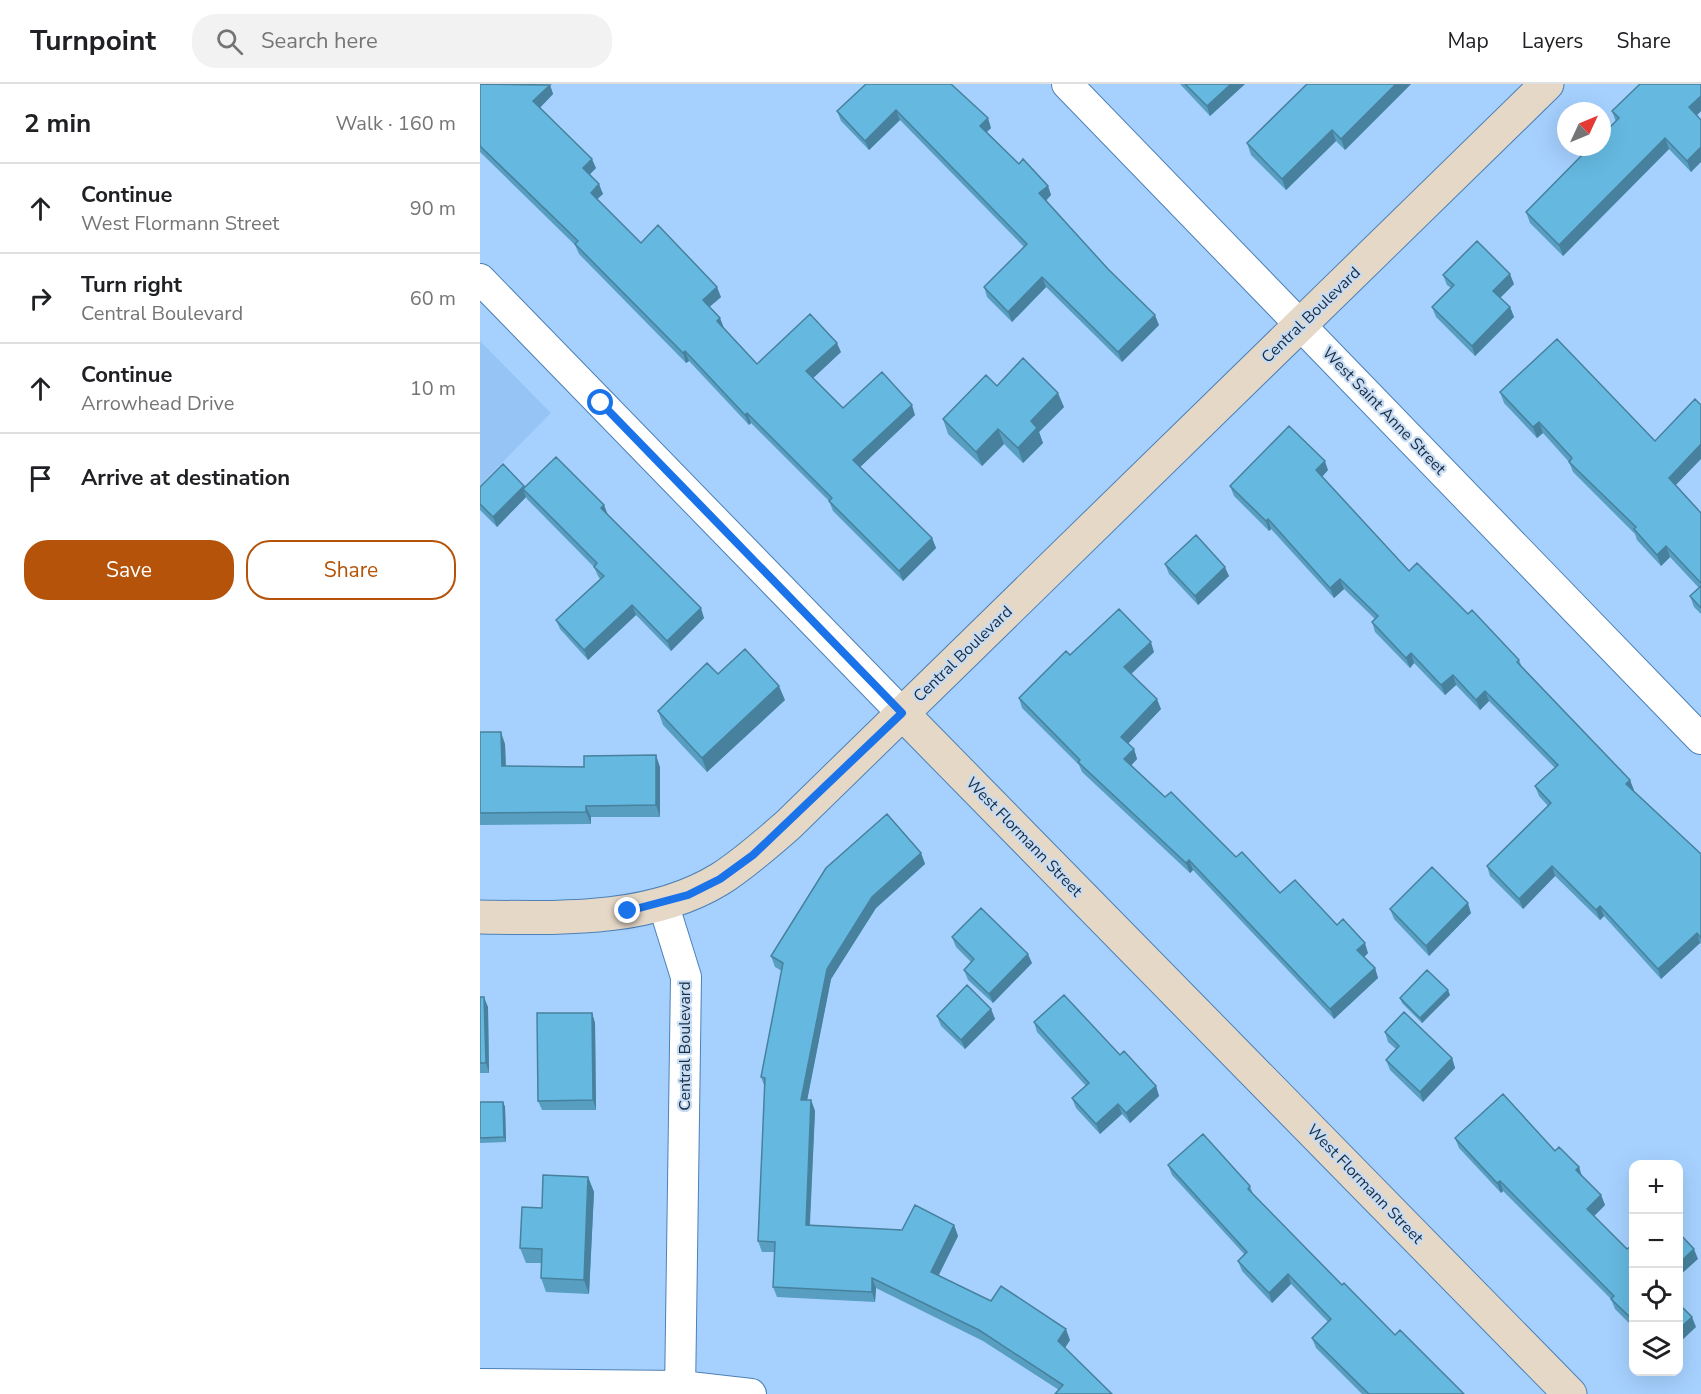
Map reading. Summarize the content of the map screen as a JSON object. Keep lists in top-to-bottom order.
{
  "streets": {
    "street": ["Central Boulevard", "West Saint Anne Street", "West Flormann Street"]
  },
  "crossings": [
    ["Central Boulevard", "West Saint Anne Street"],
    ["Central Boulevard", "West Flormann Street"]
  ],
  "north": "top right",
  "page": {
    "header": "Turnpoint",
    "search": "Search here",
    "nav": ["Map", "Layers", "Share"],
    "heading": ["2 min", "Walk · 160 m"],
    "list": [
      ["Continue", "West Flormann Street", "90 m"],
      ["Turn right", "Central Boulevard", "60 m"],
      ["Continue", "Arrowhead Drive", "10 m"],
      "Arrive at destination"
    ],
    "buttons": ["Save", "Share"],
    "map_buttons": ["+", "−"]
  }
}
